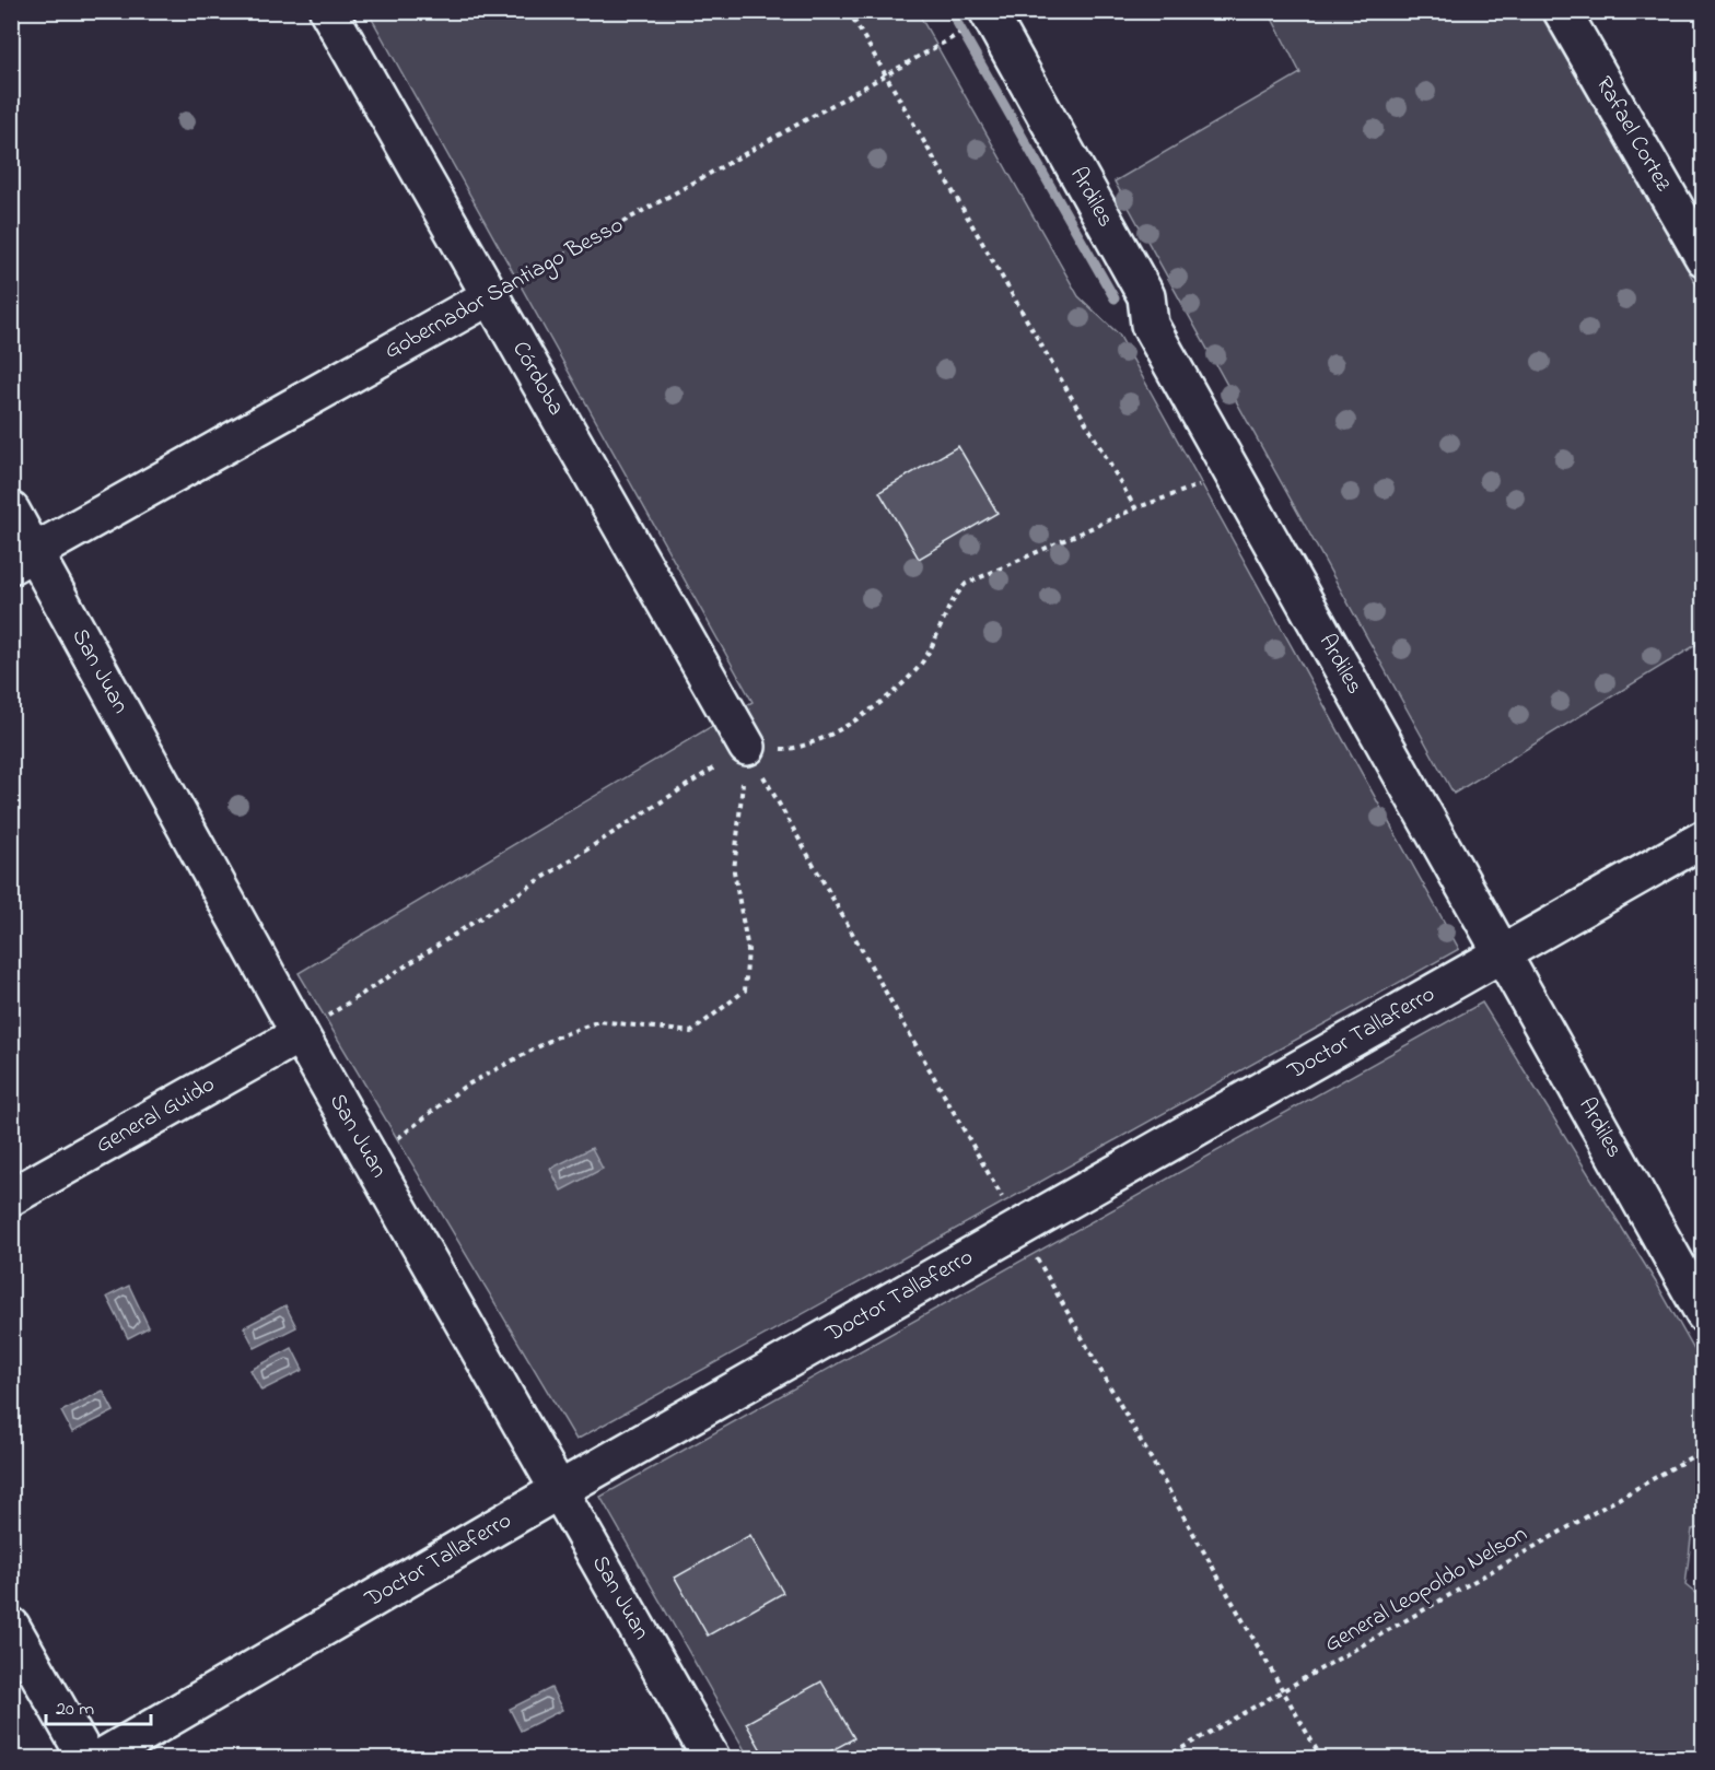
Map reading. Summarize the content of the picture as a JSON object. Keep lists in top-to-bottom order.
{
  "streets": {
    "street": [
      "Rafael Cortez",
      "Ardiles",
      "Gobernador Santiago Besso",
      "Córdoba",
      "San Juan",
      "Doctor Tallaferro",
      "General Guido"
    ],
    "path": ["General Leopoldo Nelson"]
  },
  "crossings": [
    ["Ardiles", "Gobernador Santiago Besso"],
    ["Ardiles", "Doctor Tallaferro"],
    ["Gobernador Santiago Besso", "Córdoba"],
    ["Gobernador Santiago Besso", "San Juan"],
    ["San Juan", "Doctor Tallaferro"],
    ["San Juan", "General Guido"]
  ],
  "scale_bar": "20 m"
}
